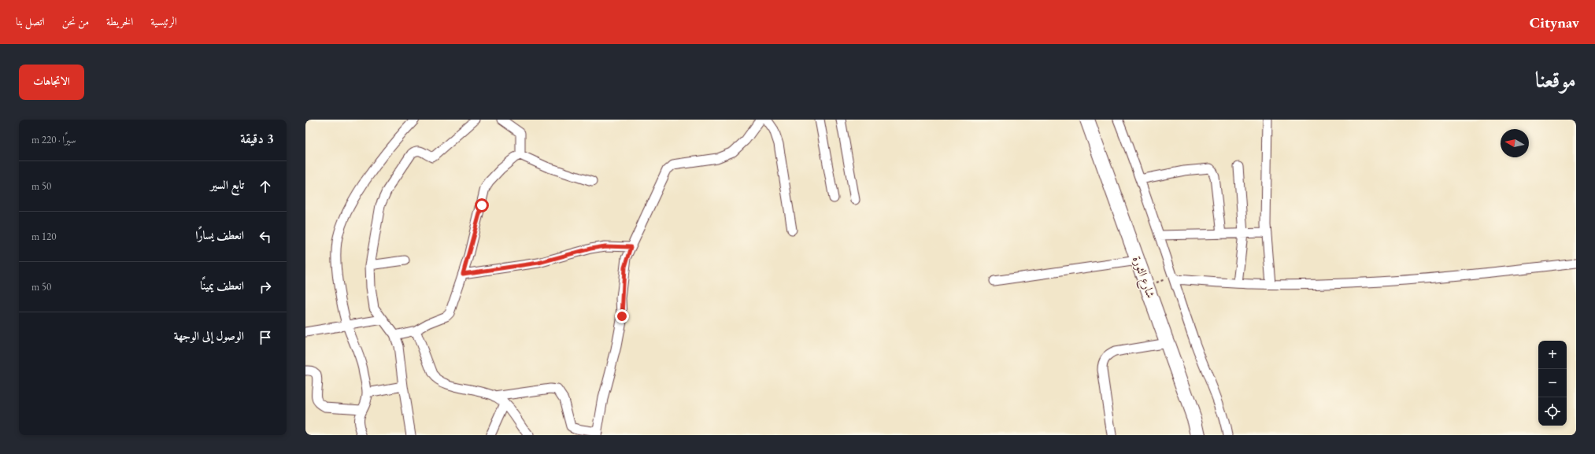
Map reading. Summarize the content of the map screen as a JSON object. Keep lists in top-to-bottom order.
{
  "streets": {
    "main road": ["شارع الثورة"]
  },
  "north": "left",
  "page": {
    "header": "Citynav",
    "nav": [
      "الرئيسية",
      "الخريطة",
      "من نحن",
      "اتصل بنا"
    ],
    "title": "موقعنا",
    "buttons": "الاتجاهات",
    "heading": ["3 دقيقة", "سيرًا · 220 m"],
    "list": [
      ["تابع السير", "50 m"],
      ["انعطف يسارًا", "120 m"],
      ["انعطف يمينًا", "50 m"],
      "الوصول إلى الوجهة"
    ],
    "map_buttons": ["+", "−"]
  }
}
